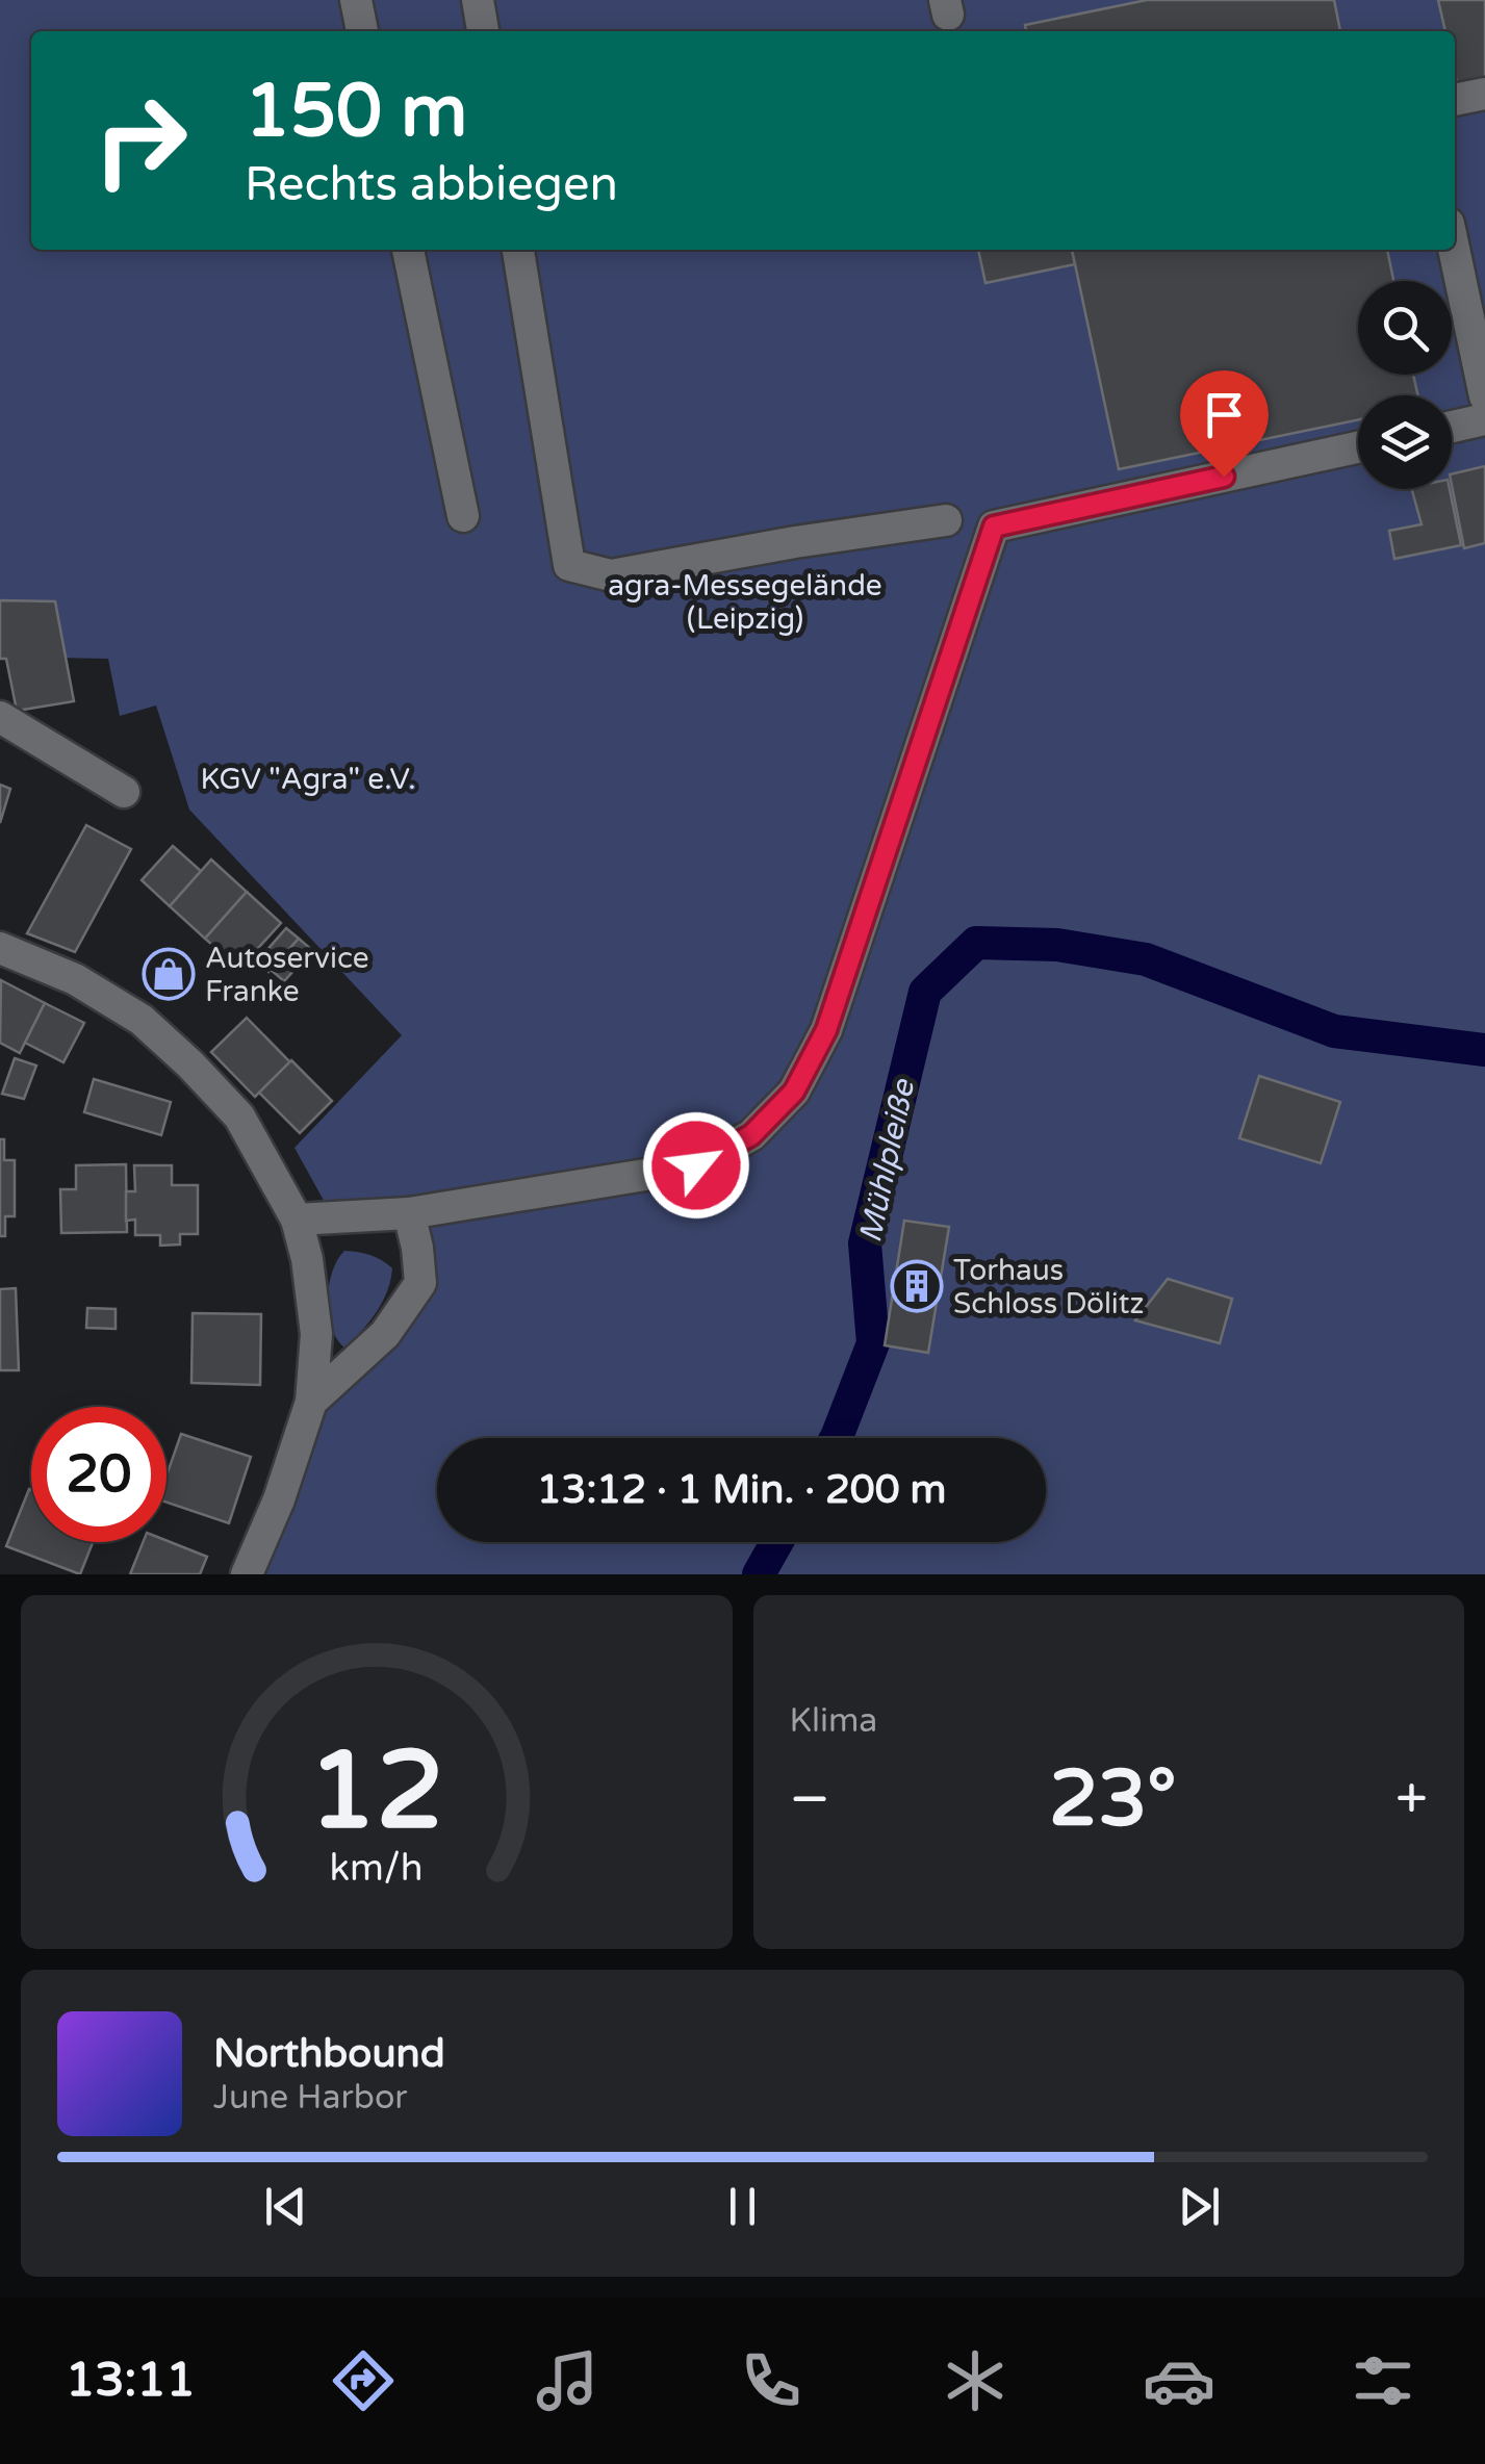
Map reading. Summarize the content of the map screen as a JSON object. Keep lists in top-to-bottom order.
{
  "water": ["Mühlpleiße"],
  "parks": ["agra-Messegelände (Leipzig)", "KGV \"Agra\" e.V."],
  "places": {
    "shop": ["Autoservice Franke"],
    "building": ["Torhaus Schloss Dölitz"]
  },
  "page": {
    "turn": ["150 m", "Rechts abbiegen"],
    "limit": "20",
    "trip": "13:12 · 1 Min. · 200 m",
    "tile": "Klima",
    "heat": ["−", "23°", "+"],
    "song": ["Northbound", "June Harbor"],
    "tabs": "13:11",
    "gauge": ["12", "km/h"]
  }
}
